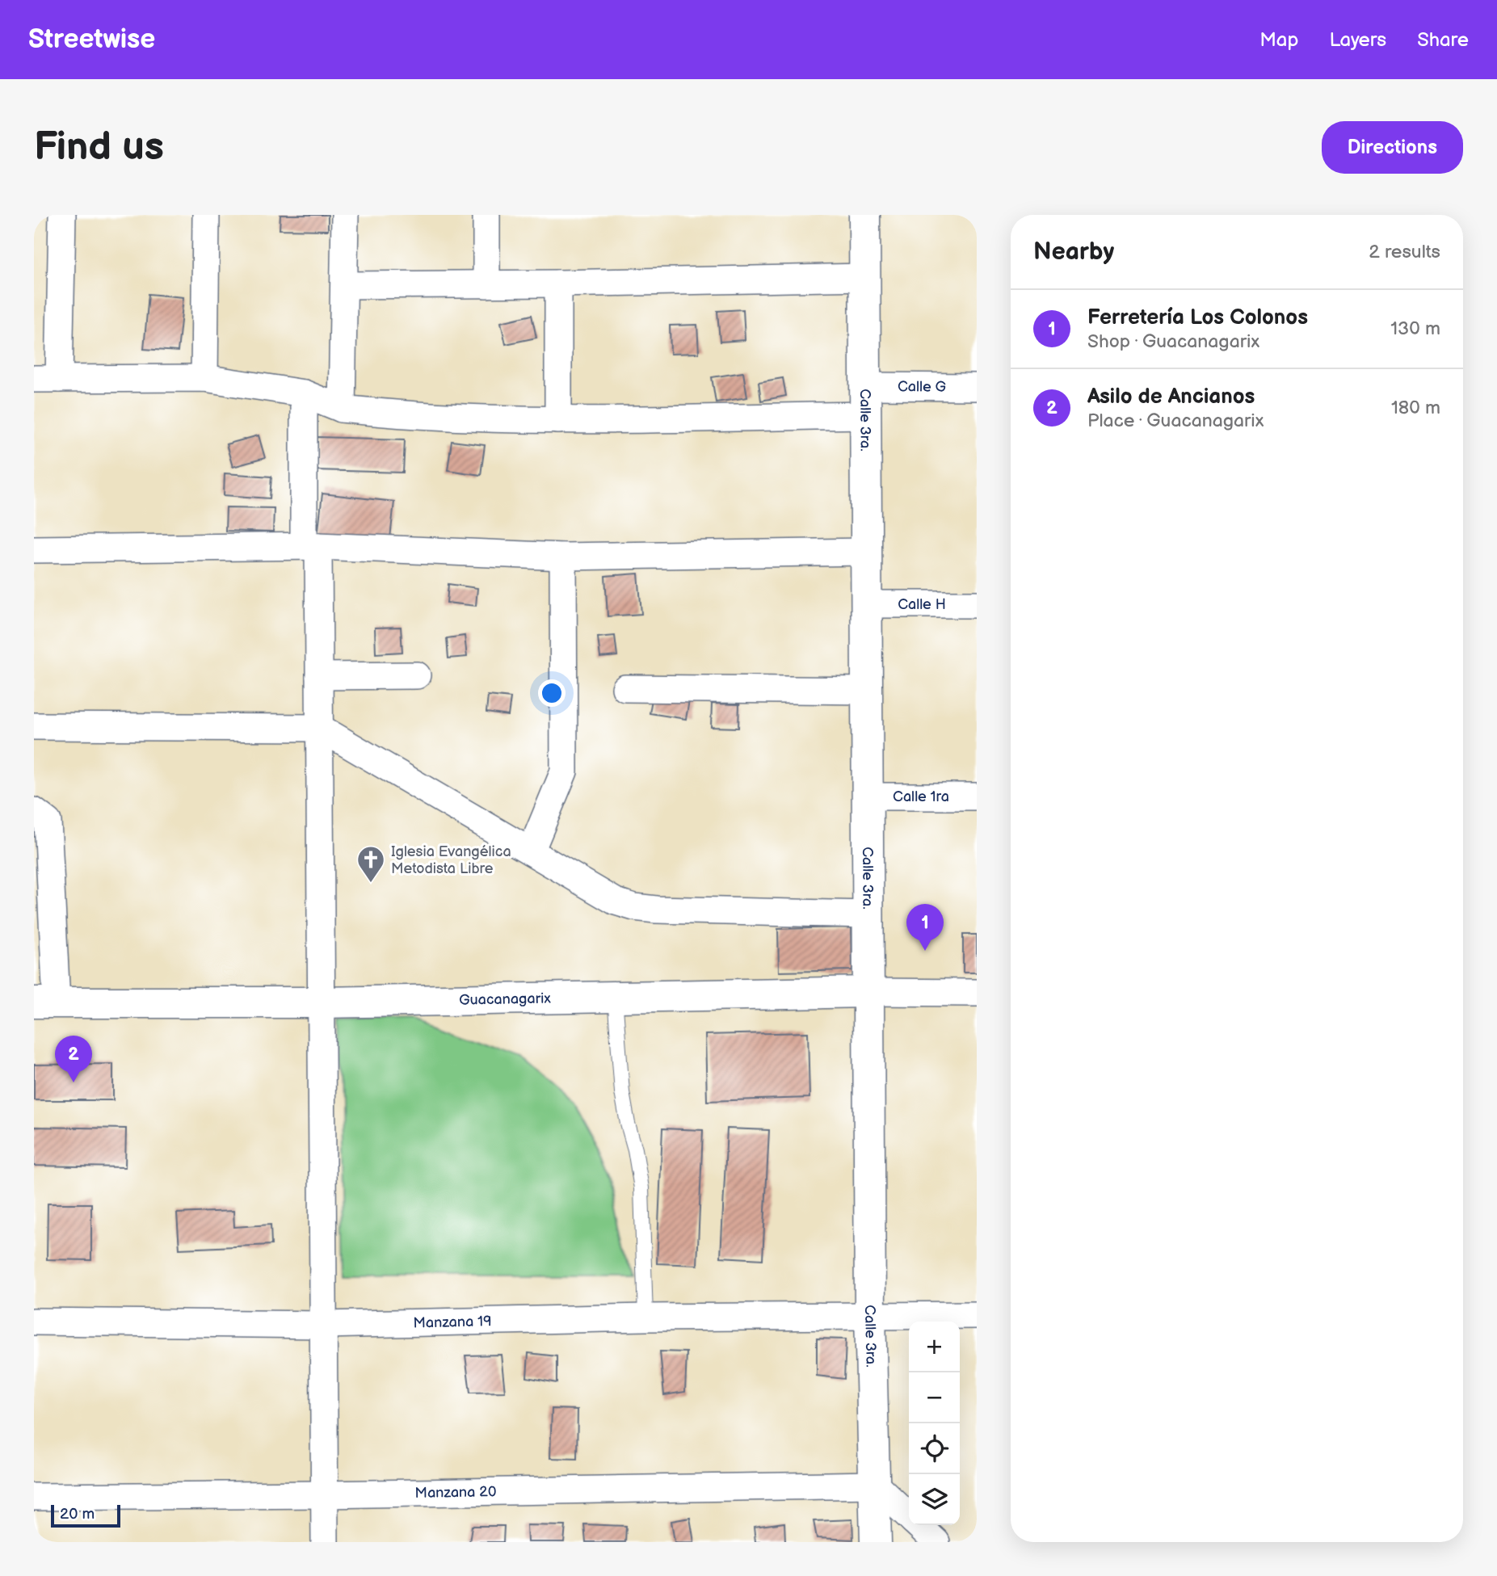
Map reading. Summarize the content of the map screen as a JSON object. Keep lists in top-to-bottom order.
{
  "streets": {
    "main road": ["Calle 3ra.", "Guacanagarix"],
    "street": [
      "Calle G",
      "Calle H",
      "Calle 1ra",
      "Manzana 19",
      "Manzana 20"
    ]
  },
  "crossings": [
    ["Calle G", "Calle 3ra."],
    ["Calle 3ra.", "Calle H"],
    ["Calle 3ra.", "Calle 1ra"],
    ["Calle 3ra.", "Guacanagarix"],
    ["Calle 3ra.", "Manzana 19"],
    ["Calle 3ra.", "Manzana 20"]
  ],
  "places": {
    "church": ["Iglesia Evangélica Metodista Libre"]
  },
  "scale_bar": "20 m",
  "page": {
    "header": "Streetwise",
    "nav": ["Map", "Layers", "Share"],
    "buttons": "Directions",
    "title": "Find us",
    "heading": ["Nearby", "2 results"],
    "list": [
      {
        "mark": "1",
        "name": "Ferretería Los Colonos",
        "note": "Shop · Guacanagarix",
        "value": "130 m"
      },
      {
        "mark": "2",
        "name": "Asilo de Ancianos",
        "note": "Place · Guacanagarix",
        "value": "180 m"
      }
    ],
    "pins": ["1", "2"],
    "map_buttons": ["+", "−"],
    "scale": "20 m"
  }
}
